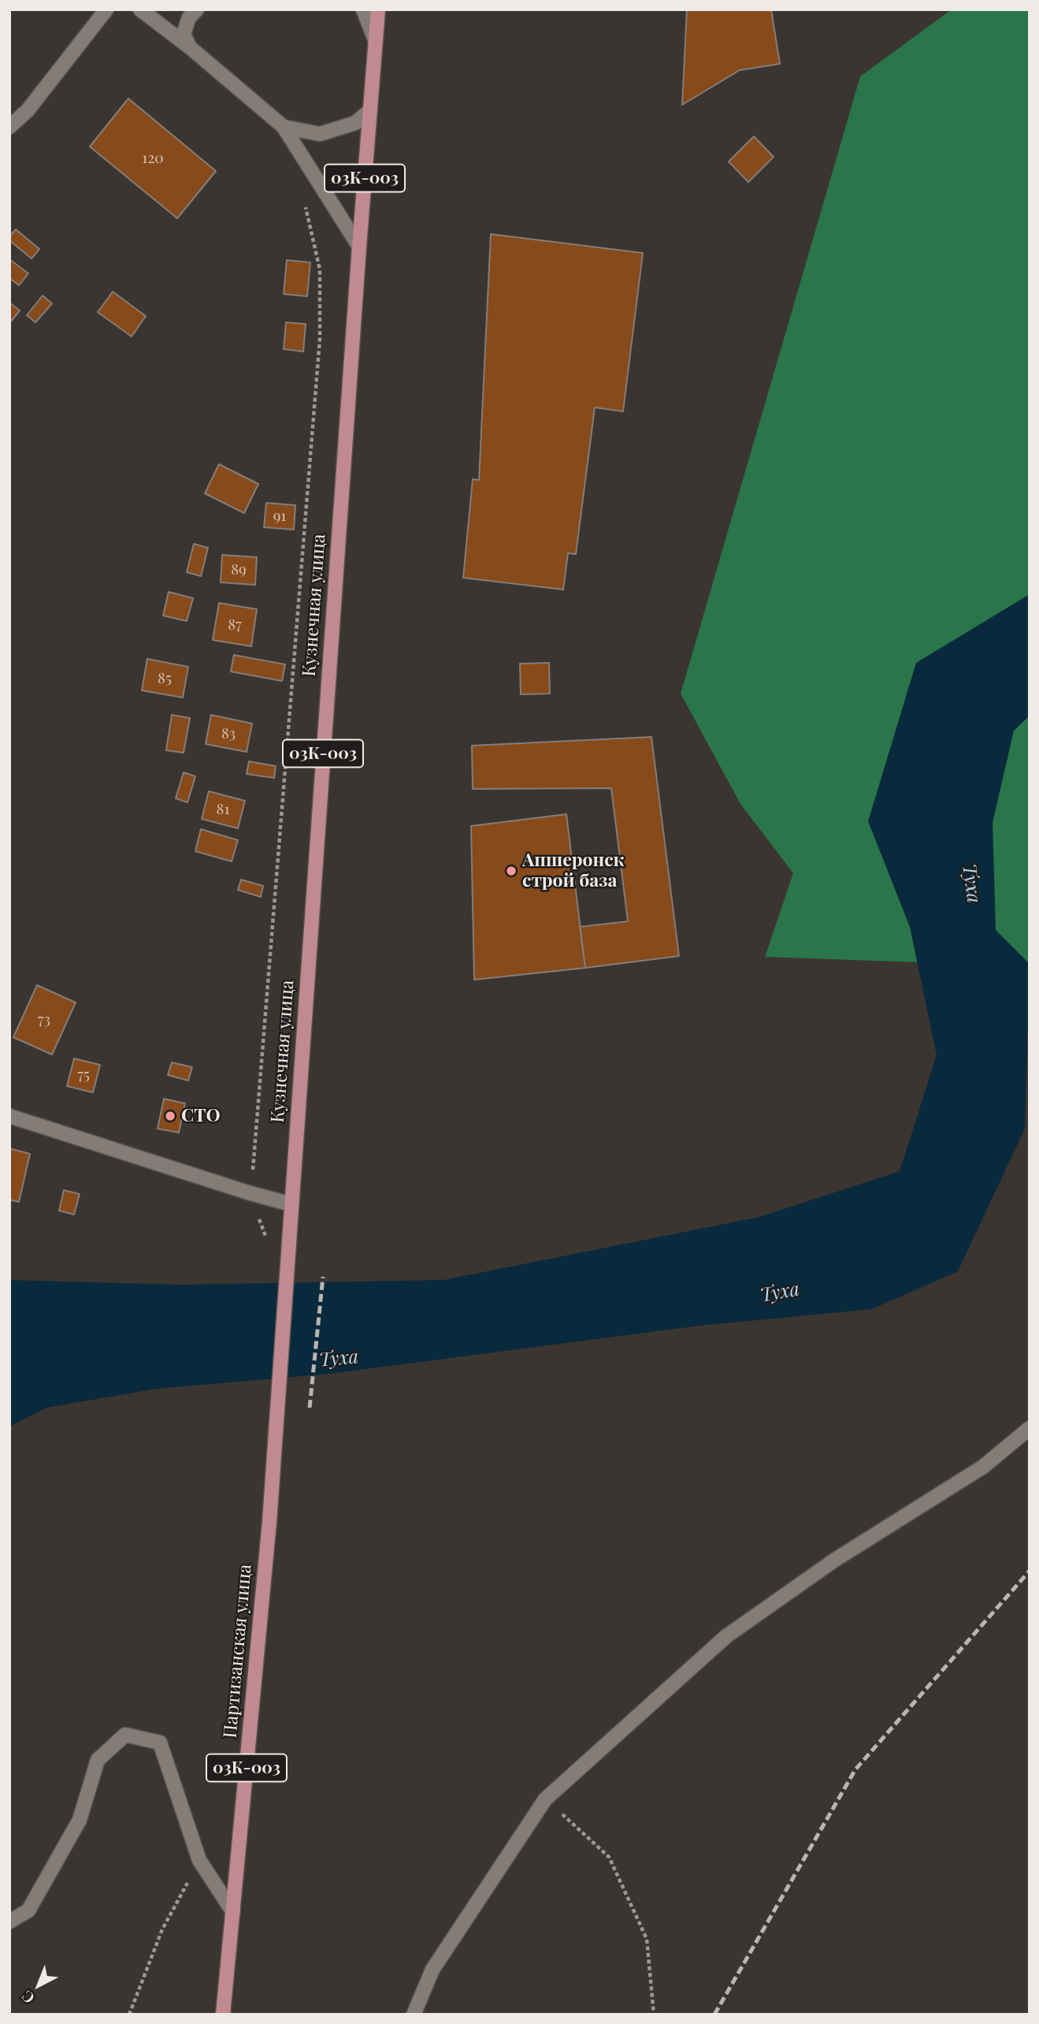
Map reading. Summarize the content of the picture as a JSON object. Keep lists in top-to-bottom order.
{
  "streets": {
    "main road": ["03К-003", "Кузнечная улица", "Партизанская улица"]
  },
  "crossings": [
    ["Кузнечная улица", "Партизанская улица"]
  ],
  "water": ["Туха"],
  "places": ["Апшеронск строй база", "СТО"],
  "house_numbers": [
    "120",
    "91",
    "89",
    "87",
    "85",
    "83",
    "81",
    "73",
    "75"
  ],
  "north": "bottom left"
}
